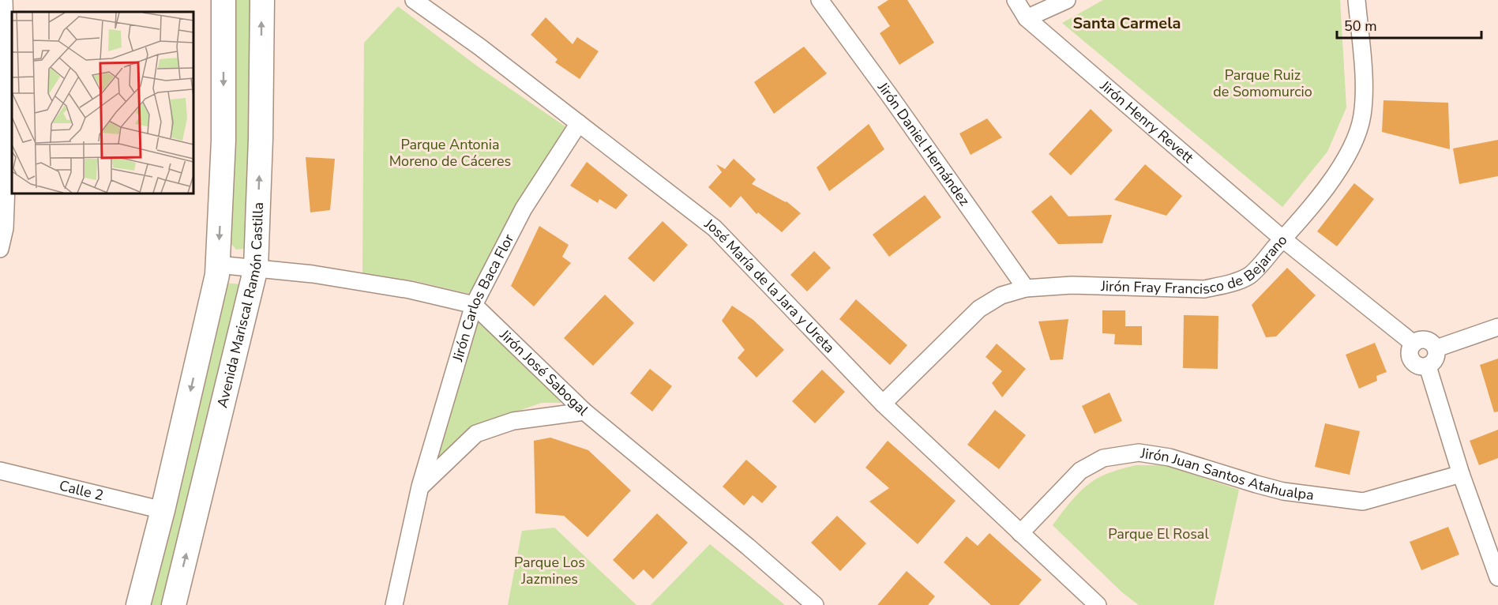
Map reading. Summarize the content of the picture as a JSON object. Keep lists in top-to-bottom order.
{
  "streets": {
    "main road": ["Avenida Mariscal Ramón Castilla"],
    "street": [
      "Jirón Henry Revett",
      "Jirón Daniel Hernández",
      "Jirón Fray Francisco de Bejarano",
      "José María de la Jara y Ureta",
      "Jirón Carlos Baca Flor",
      "Jirón José Sabogal",
      "Jirón Juan Santos Atahualpa",
      "Calle 2"
    ]
  },
  "crossings": [
    ["Jirón Henry Revett", "Jirón Fray Francisco de Bejarano"],
    ["Jirón Daniel Hernández", "Jirón Fray Francisco de Bejarano"],
    ["Jirón Fray Francisco de Bejarano", "José María de la Jara y Ureta"],
    ["José María de la Jara y Ureta", "Jirón Carlos Baca Flor"],
    ["José María de la Jara y Ureta", "Jirón Juan Santos Atahualpa"],
    ["Jirón Carlos Baca Flor", "Jirón José Sabogal"],
    ["Avenida Mariscal Ramón Castilla", "Calle 2"]
  ],
  "districts": ["Santa Carmela"],
  "parks": [
    "Parque Ruiz de Somomurcio",
    "Parque Antonia Moreno de Cáceres",
    "Parque El Rosal",
    "Parque Los Jazmines"
  ],
  "scale_bar": "50 m"
}
